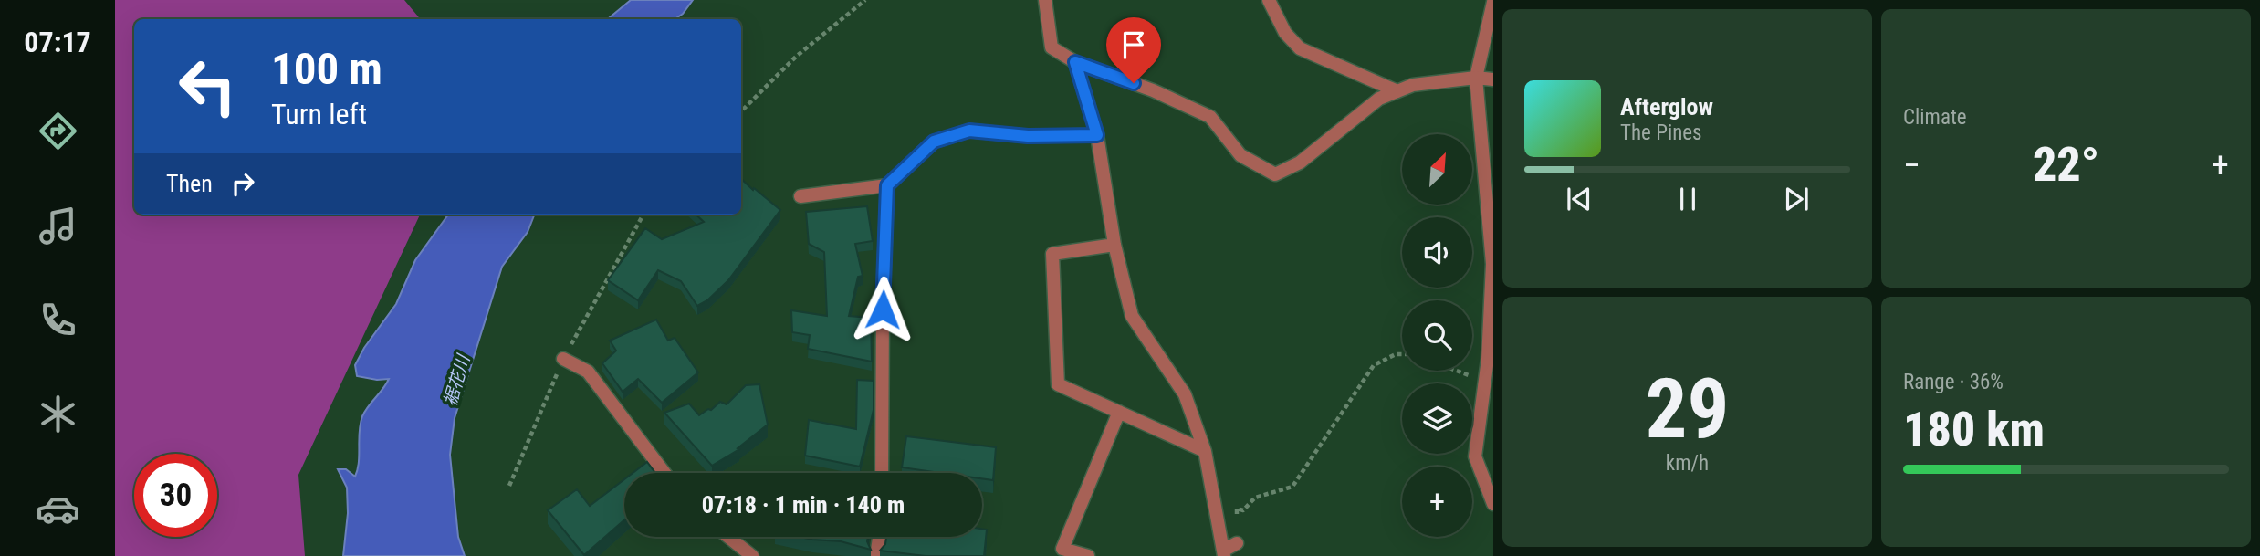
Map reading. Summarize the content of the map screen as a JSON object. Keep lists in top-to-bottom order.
{
  "water": ["裾花川"],
  "north": "top right",
  "page": {
    "tabs": "07:17",
    "tile": [
      "Climate",
      ["29", "km/h"],
      ["Range · 36%", "180 km"]
    ],
    "turn": ["100 m", "Turn left"],
    "song": ["Afterglow", "The Pines"],
    "map_buttons": "+",
    "heat": ["−", "22°", "+"],
    "then": "Then",
    "limit": "30",
    "trip": "07:18 · 1 min · 140 m"
  }
}
